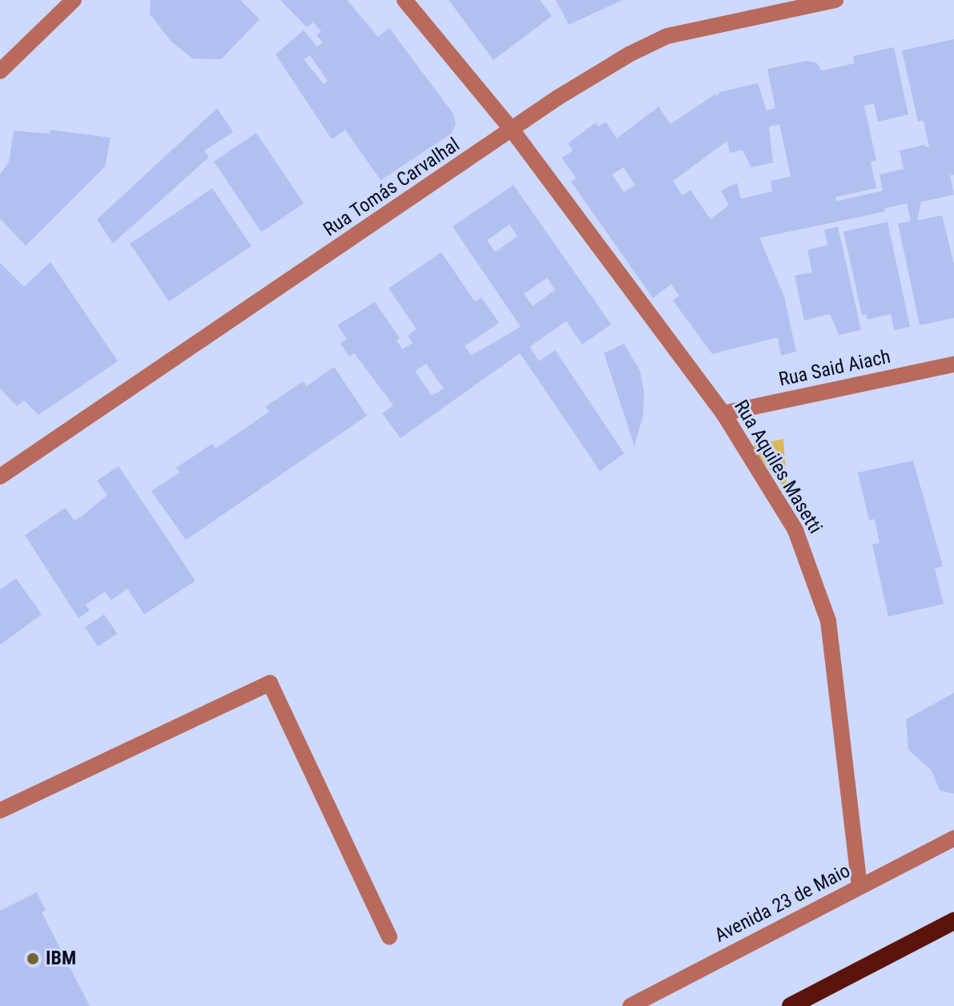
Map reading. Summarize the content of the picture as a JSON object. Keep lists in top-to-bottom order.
{
  "streets": {
    "street": [
      "Rua Tomás Carvalhal",
      "Rua Said Aiach",
      "Rua Aquiles Masetti",
      "Avenida 23 de Maio"
    ]
  },
  "crossings": [
    ["Rua Tomás Carvalhal", "Rua Aquiles Masetti"],
    ["Rua Said Aiach", "Rua Aquiles Masetti"],
    ["Rua Aquiles Masetti", "Avenida 23 de Maio"]
  ],
  "places": ["IBM"]
}
